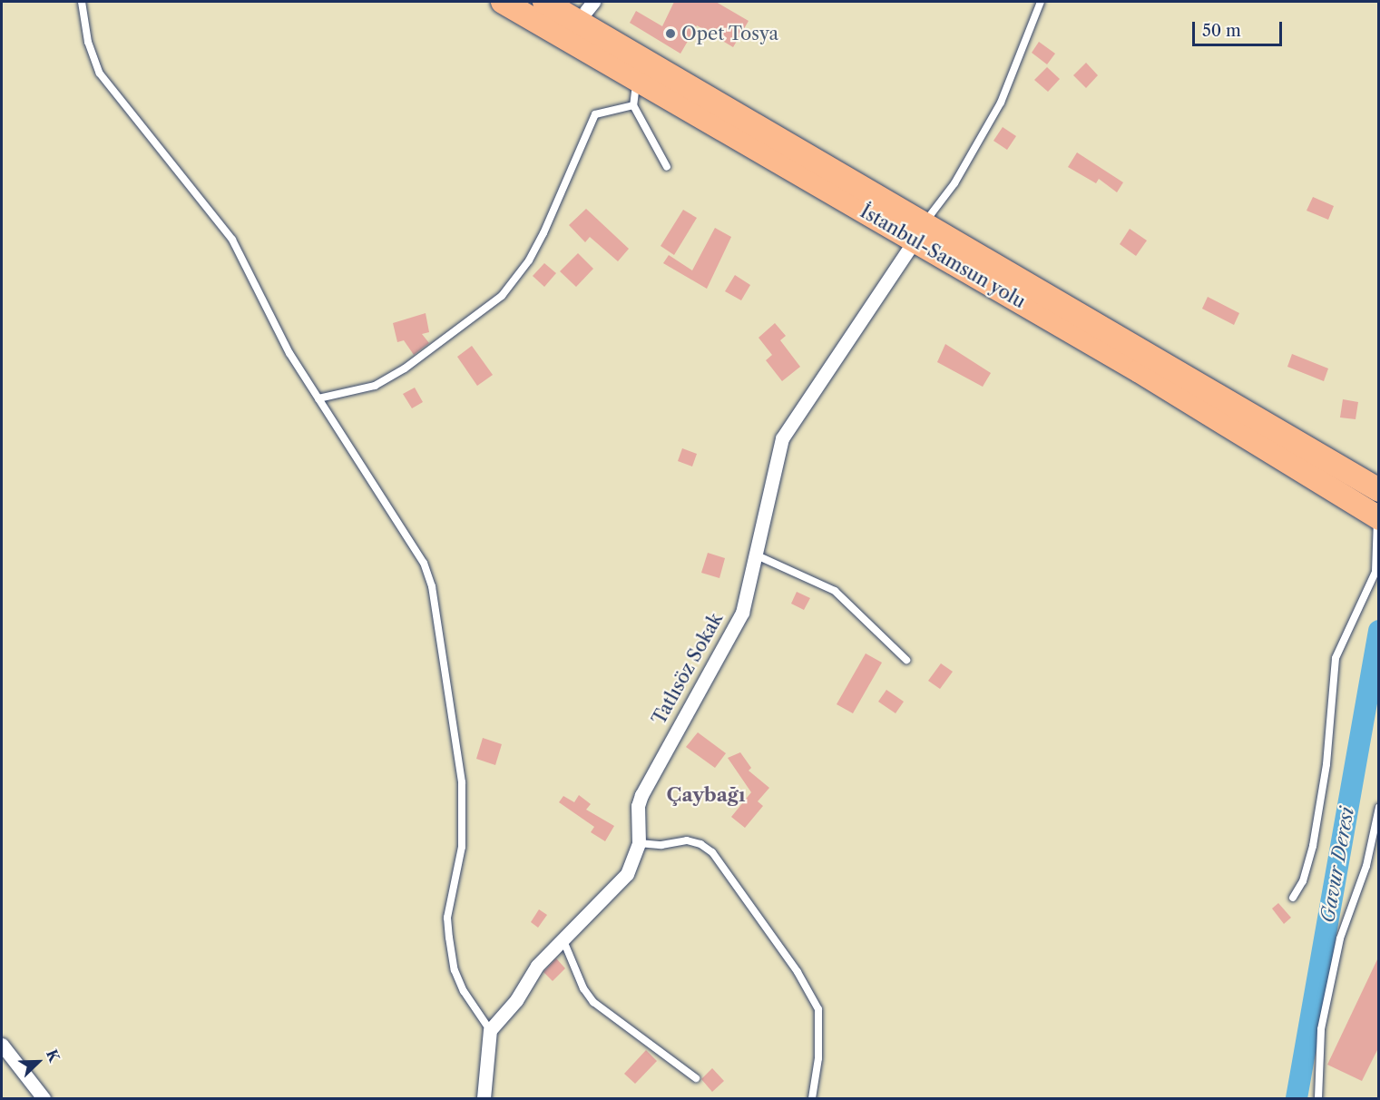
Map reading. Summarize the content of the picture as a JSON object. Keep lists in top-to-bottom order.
{
  "streets": {
    "highway": ["İstanbul-Samsun yolu"],
    "street": ["Tatlısöz Sokak"]
  },
  "crossings": [
    ["İstanbul-Samsun yolu", "Tatlısöz Sokak"]
  ],
  "districts": ["Çaybağı"],
  "water": ["Gavur Deresi"],
  "places": ["Opet Tosya"],
  "scale_bar": "50 m",
  "north": "top right"
}
